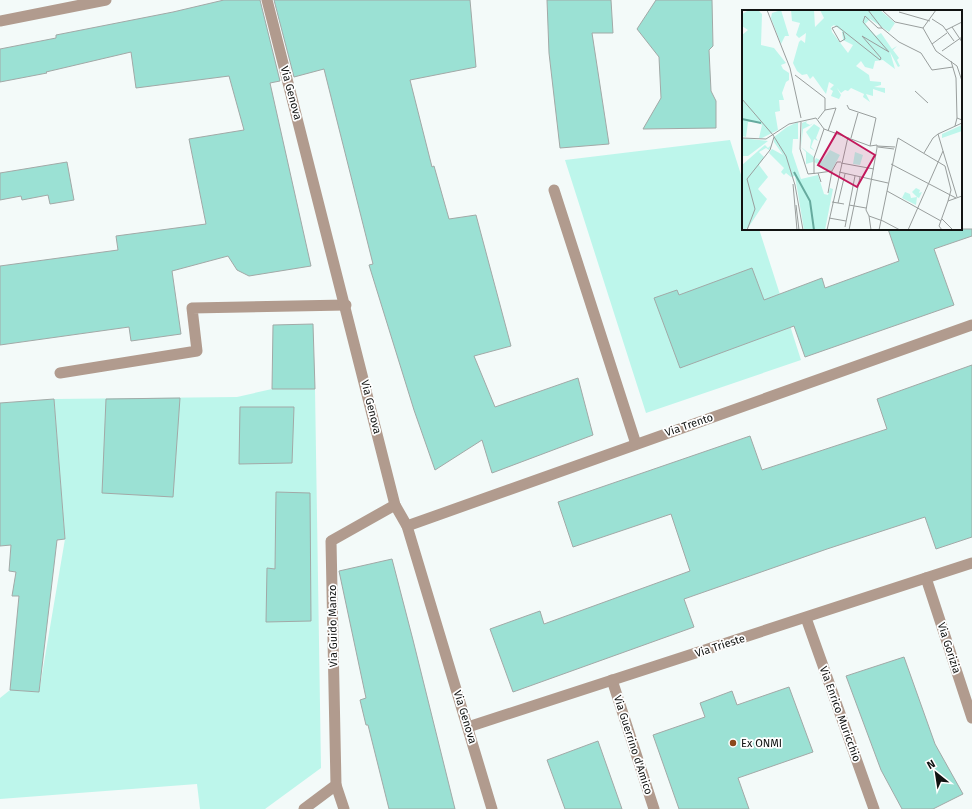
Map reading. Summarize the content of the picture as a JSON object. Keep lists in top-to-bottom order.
{
  "streets": {
    "street": [
      "Via Genova",
      "Via Trento",
      "Via Guido Manzo",
      "Via Trieste",
      "Via Gorizia",
      "Via Enrico Muricchio",
      "Via Guerrino d'Amico"
    ]
  },
  "crossings": [
    ["Via Genova", "Via Trento"],
    ["Via Genova", "Via Guido Manzo"],
    ["Via Genova", "Via Trieste"],
    ["Via Trieste", "Via Gorizia"],
    ["Via Trieste", "Via Enrico Muricchio"],
    ["Via Trieste", "Via Guerrino d'Amico"]
  ],
  "places": ["Ex ONMI"],
  "north": "top left"
}
